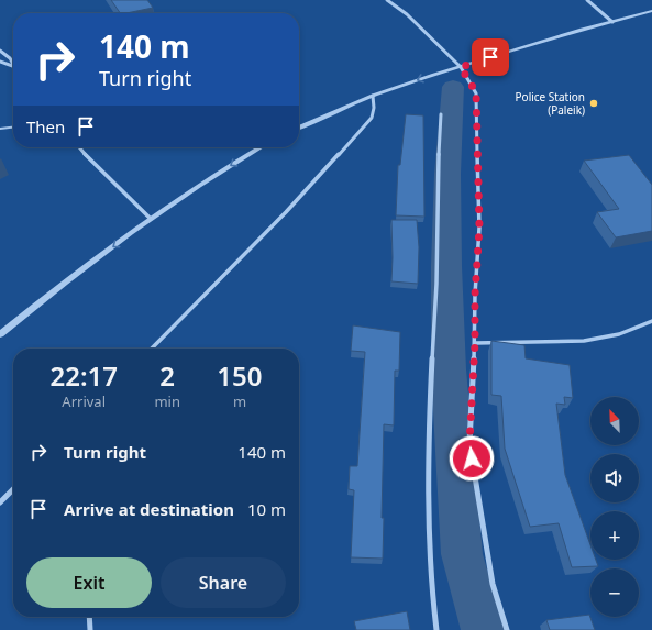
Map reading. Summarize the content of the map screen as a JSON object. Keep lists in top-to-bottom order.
{
  "places": ["Police Station (Paleik)"],
  "north": "top left",
  "page": {
    "turn": ["140 m", "Turn right"],
    "then": "Then",
    "eta": [
      "22:17",
      "Arrival",
      "2",
      "min",
      "150",
      "m"
    ],
    "map_buttons": ["+", "−"],
    "list": [
      {
        "name": "Turn right",
        "value": "140 m"
      },
      {
        "name": "Arrive at destination",
        "value": "10 m"
      }
    ],
    "buttons": ["Exit", "Share"]
  }
}
